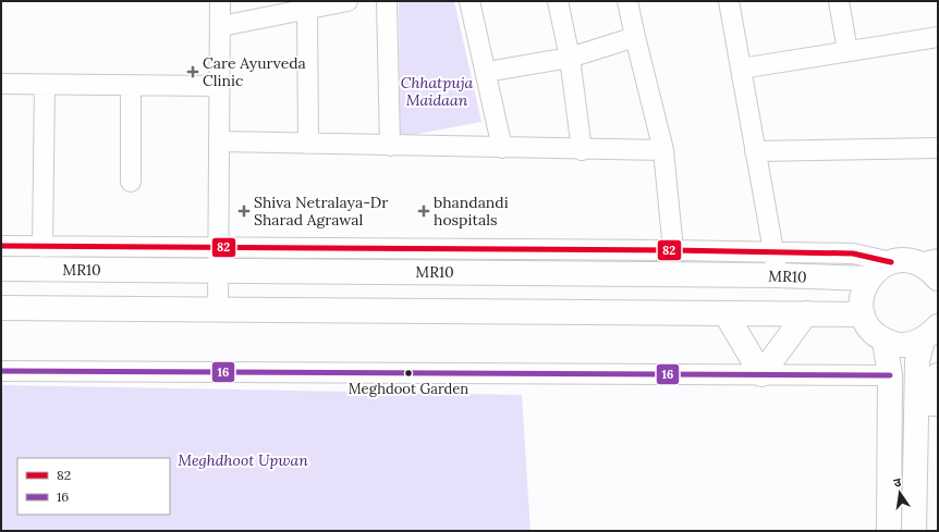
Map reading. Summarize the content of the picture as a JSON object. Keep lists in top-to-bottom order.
{
  "streets": {
    "main road": ["MR10"]
  },
  "parks": ["Chhatpuja Maidaan", "Meghdhoot Upwan"],
  "places": {
    "health": ["Care Ayurveda Clinic", "Shiva Netralaya-Dr Sharad Agrawal", "bhandandi hospitals"],
    "other": ["Meghdoot Garden"]
  },
  "lines": ["transit line 82", "transit line 16"],
  "legend": ["82", "16"],
  "north": "top"
}
